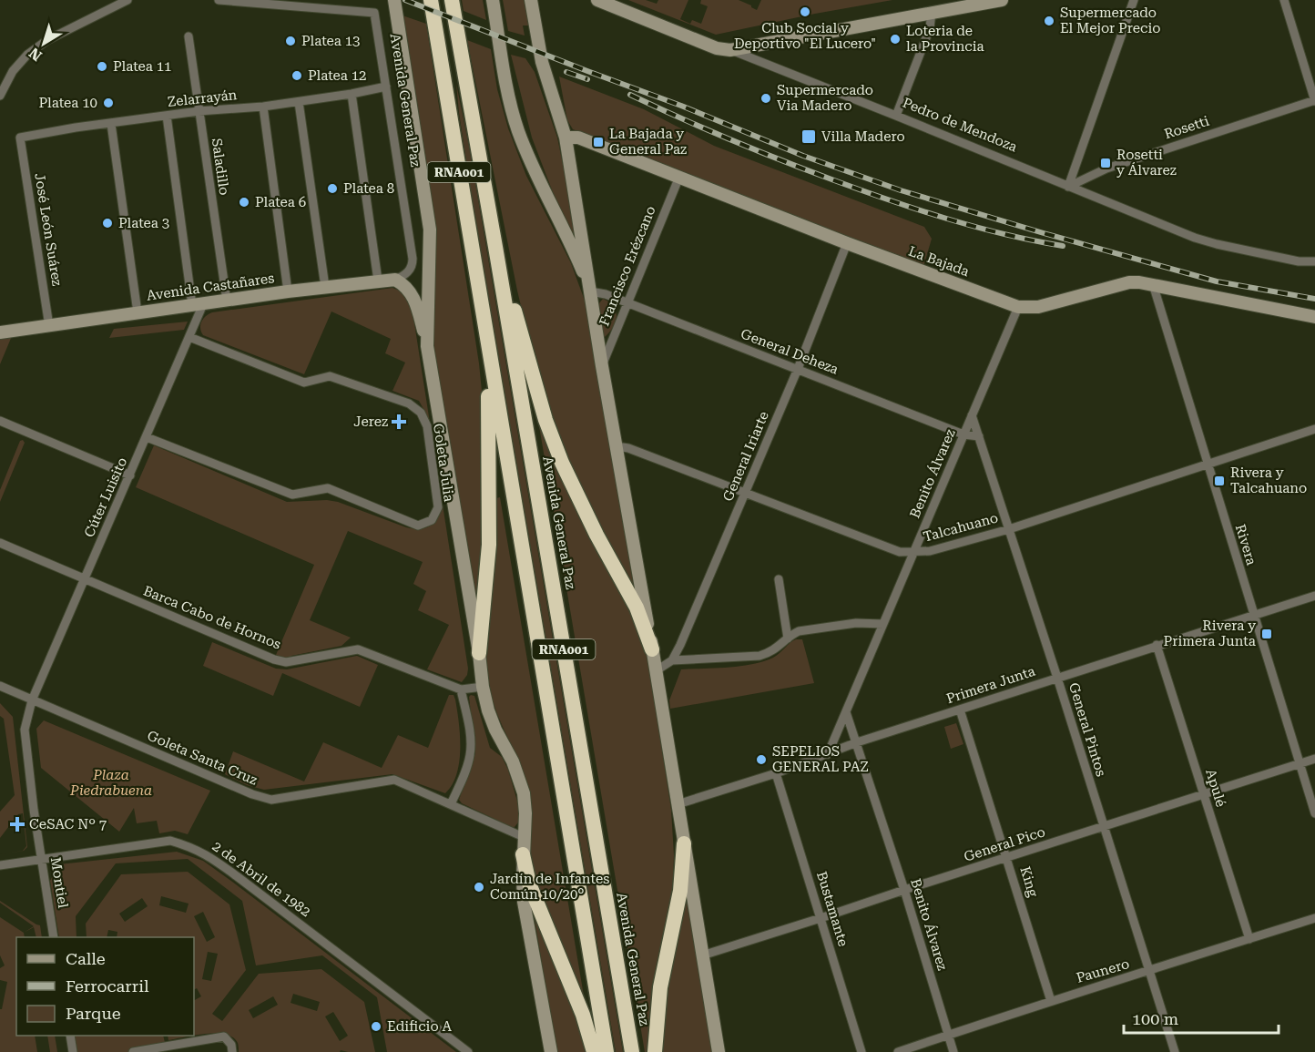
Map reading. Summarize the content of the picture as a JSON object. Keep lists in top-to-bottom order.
{
  "streets": {
    "highway": ["Avenida General Paz", "RNA001"],
    "street": [
      "Zelarrayán",
      "Pedro de Mendoza",
      "Rosetti",
      "Saladillo",
      "José León Suárez",
      "La Bajada",
      "Francisco Erézcano",
      "Avenida Castañares",
      "General Deheza",
      "General Iriarte",
      "Goleta Julia",
      "Benito Álvarez",
      "Cúter Luisito",
      "Talcahuano",
      "Rivera",
      "Barca Cabo de Hornos",
      "Primera Junta",
      "General Pintos",
      "Goleta Santa Cruz",
      "Apulé",
      "General Pico",
      "2 de Abril de 1982",
      "King",
      "Montiel",
      "Bustamante",
      "Paunero"
    ]
  },
  "crossings": [
    ["Zelarrayán", "Avenida General Paz"],
    ["Zelarrayán", "Saladillo"],
    ["Zelarrayán", "José León Suárez"],
    ["Avenida General Paz", "Avenida Castañares"],
    ["Avenida General Paz", "Barca Cabo de Hornos"],
    ["Avenida General Paz", "Goleta Santa Cruz"],
    ["Pedro de Mendoza", "Rosetti"],
    ["Saladillo", "Avenida Castañares"],
    ["José León Suárez", "Avenida Castañares"],
    ["La Bajada", "Francisco Erézcano"],
    ["La Bajada", "General Iriarte"],
    ["La Bajada", "Benito Álvarez"],
    ["La Bajada", "Rivera"],
    ["Francisco Erézcano", "General Deheza"],
    ["Avenida Castañares", "Cúter Luisito"],
    ["General Deheza", "General Iriarte"],
    ["General Deheza", "Benito Álvarez"],
    ["General Deheza", "General Pintos"],
    ["General Iriarte", "Talcahuano"],
    ["Goleta Julia", "Cúter Luisito"],
    ["Benito Álvarez", "Talcahuano"],
    ["Benito Álvarez", "Primera Junta"],
    ["Benito Álvarez", "General Pintos"],
    ["Benito Álvarez", "General Pico"],
    ["Benito Álvarez", "Paunero"],
    ["Cúter Luisito", "Barca Cabo de Hornos"],
    ["Cúter Luisito", "Goleta Santa Cruz"],
    ["Cúter Luisito", "Montiel"],
    ["Talcahuano", "Rivera"],
    ["Talcahuano", "General Pintos"],
    ["Rivera", "Primera Junta"],
    ["Rivera", "General Pico"],
    ["Primera Junta", "General Pintos"],
    ["Primera Junta", "Apulé"],
    ["Primera Junta", "King"],
    ["Primera Junta", "Bustamante"],
    ["General Pintos", "General Pico"],
    ["General Pintos", "Paunero"],
    ["Goleta Santa Cruz", "Montiel"],
    ["Apulé", "General Pico"],
    ["Apulé", "Paunero"],
    ["General Pico", "King"],
    ["General Pico", "Bustamante"],
    ["2 de Abril de 1982", "Montiel"],
    ["King", "Paunero"]
  ],
  "parks": ["Plaza Piedrabuena"],
  "places": {
    "other": [
      "Club Social y Deportivo \"El Lucero\"",
      "Supermercado El Mejor Precio",
      "Loteria de la Provincia",
      "Platea 13",
      "Platea 11",
      "Platea 12",
      "Supermercado Via Madero",
      "Platea 10",
      "Platea 8",
      "Platea 6",
      "Platea 3",
      "SEPELIOS GENERAL PAZ",
      "Jardín de Infantes Común 10/20°",
      "Edificio A"
    ],
    "transit": [
      "Villa Madero",
      "La Bajada y General Paz",
      "Rosetti y Álvarez",
      "Rivera y Talcahuano",
      "Rivera y Primera Junta"
    ],
    "health": ["Jerez", "CeSAC Nº 7"]
  },
  "legend": ["Calle", "Ferrocarril", "Parque"],
  "scale_bar": "100 m",
  "north": "bottom left"
}
